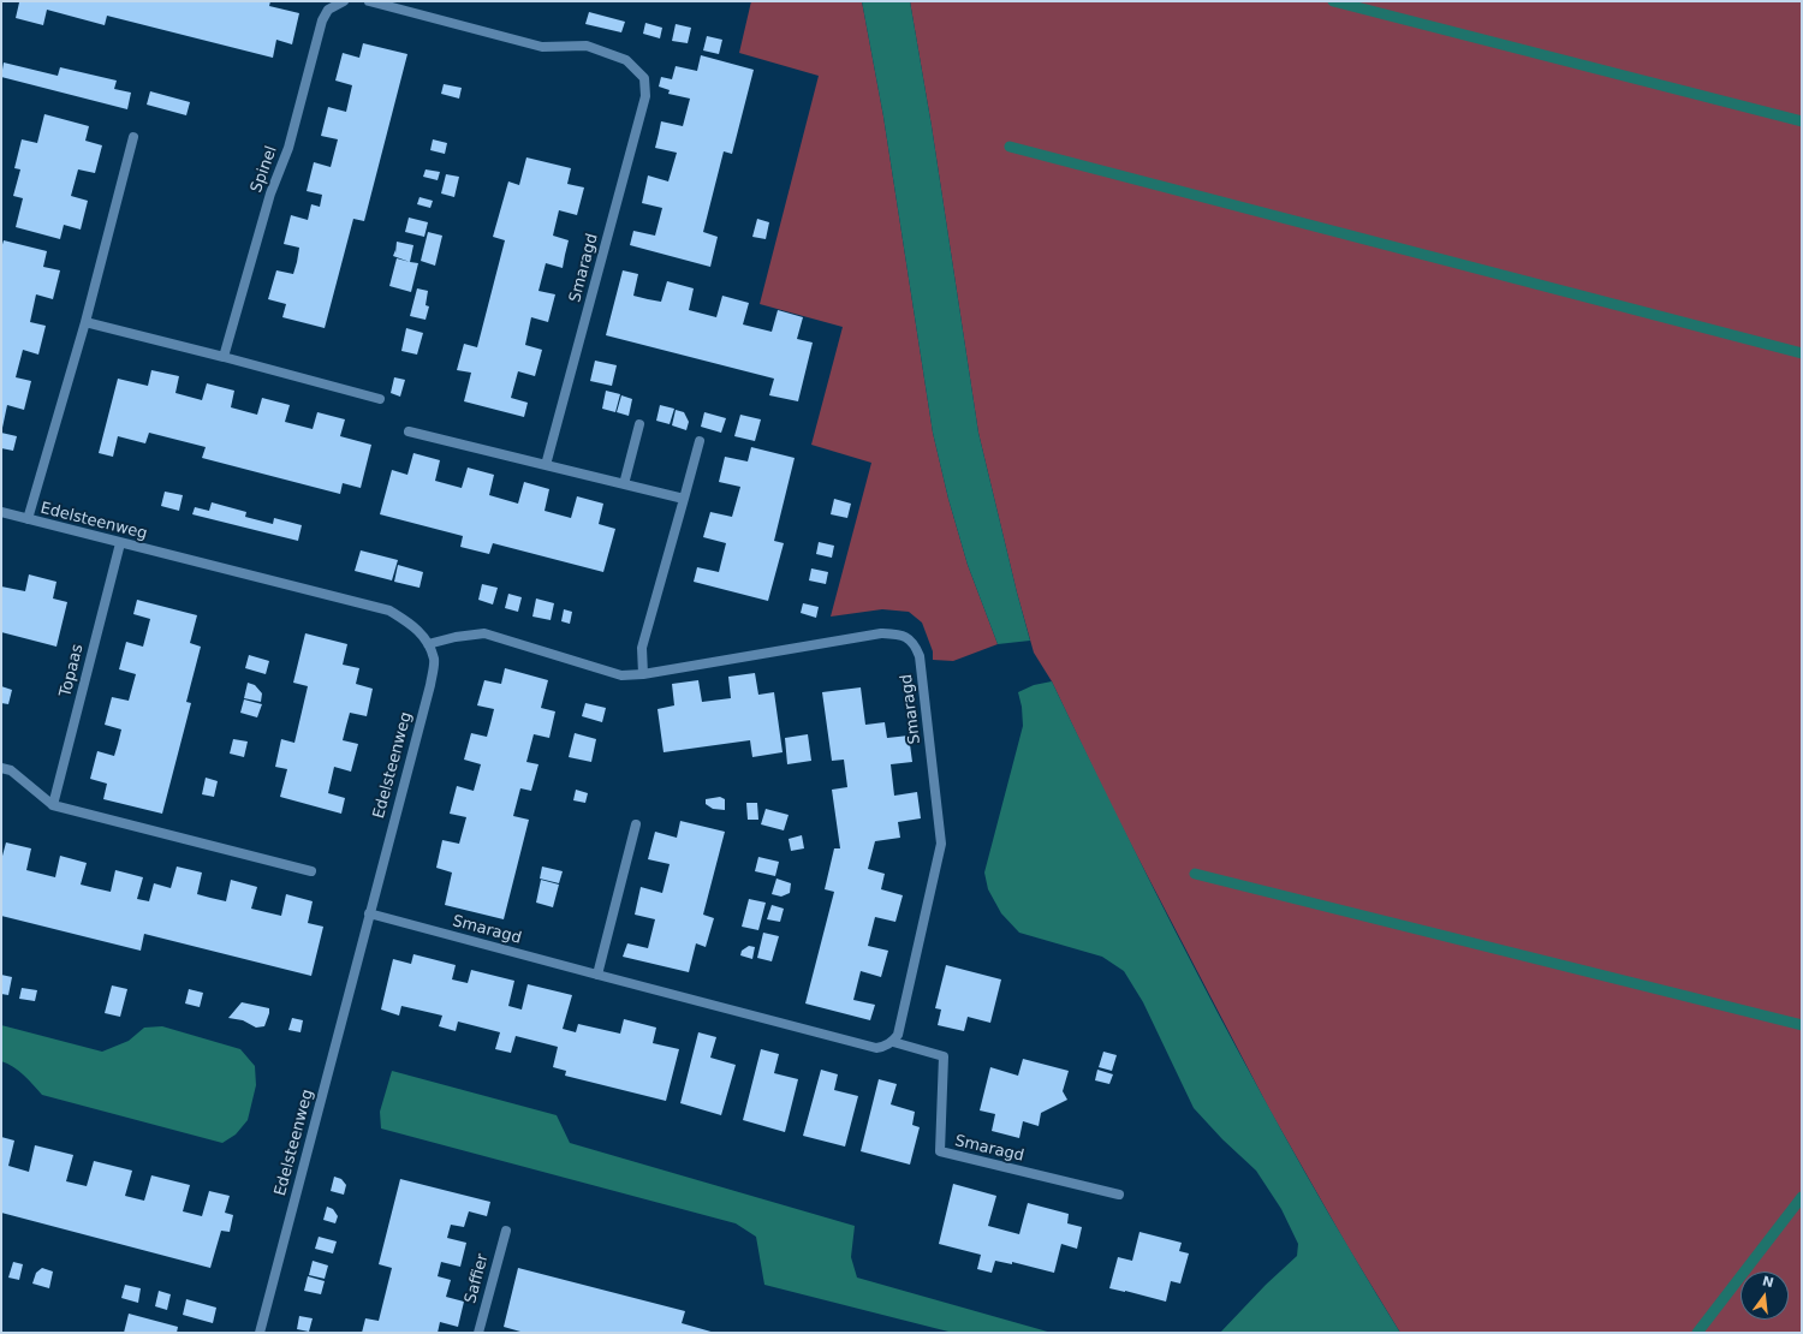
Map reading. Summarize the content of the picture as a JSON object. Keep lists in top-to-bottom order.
{
  "streets": {
    "street": [
      "Spinel",
      "Smaragd",
      "Edelsteenweg",
      "Topaas",
      "Saffier"
    ]
  },
  "crossings": [
    ["Smaragd", "Edelsteenweg"],
    ["Edelsteenweg", "Topaas"]
  ],
  "north": "top"
}
